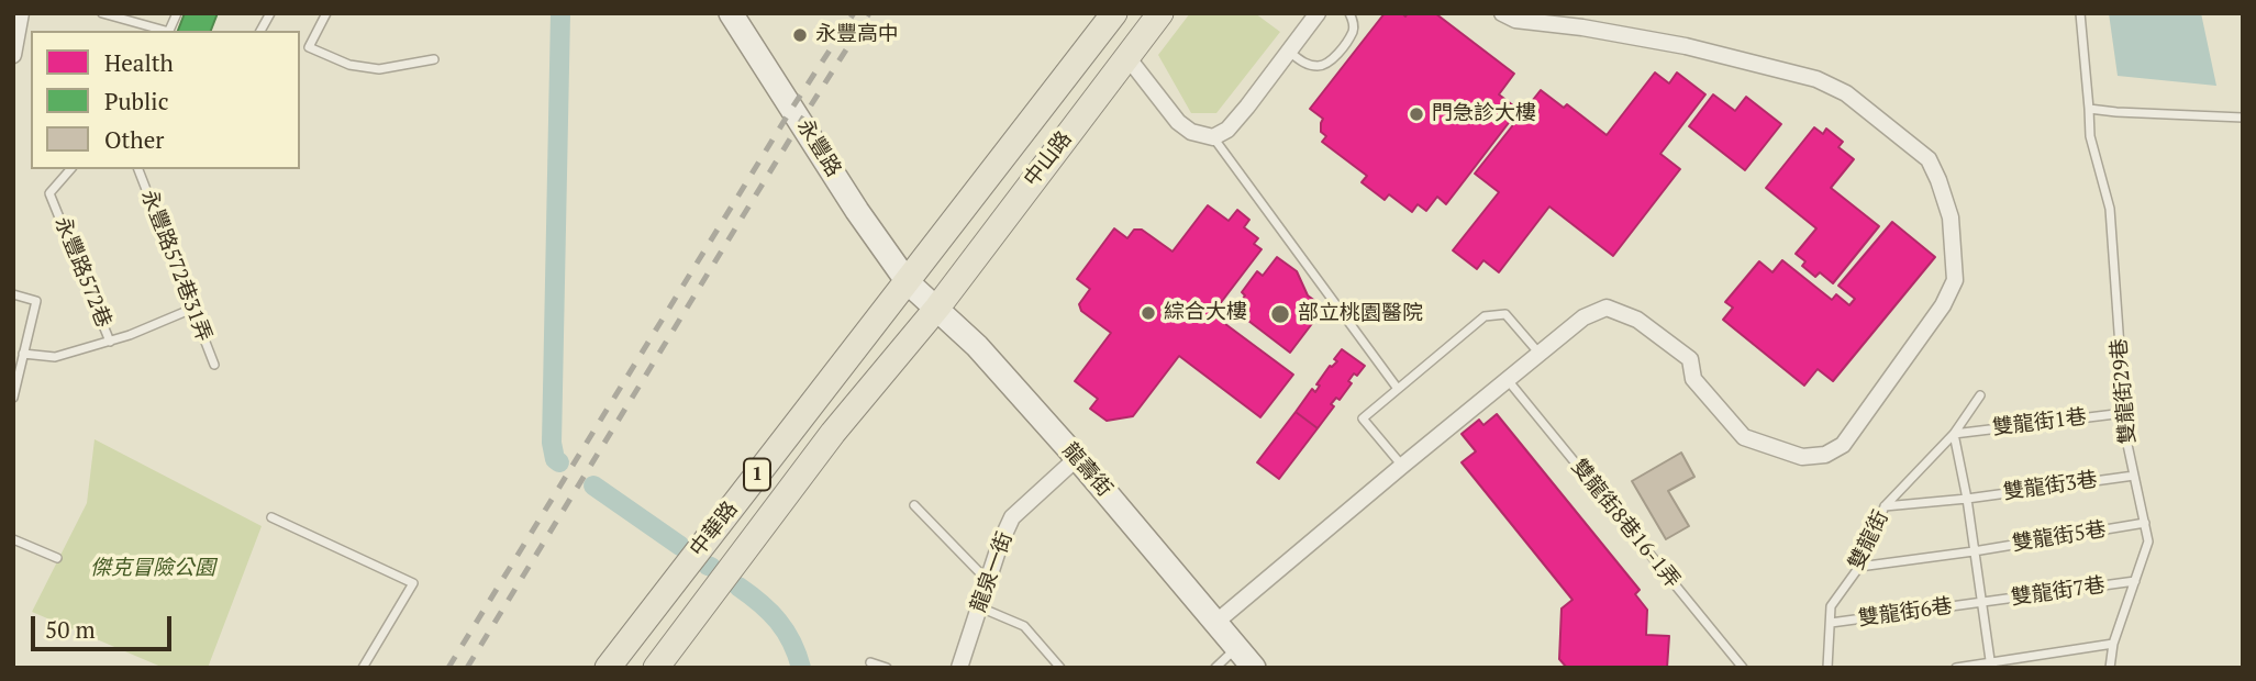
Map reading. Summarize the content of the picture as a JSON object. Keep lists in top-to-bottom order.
{
  "streets": {
    "main road": ["中山路", "1", "中華路"],
    "street": ["永豐路", "龍壽街", "龍泉一街"],
    "lane": [
      "永豐路572巷31弄",
      "永豐路572巷",
      "雙龍街29巷",
      "雙龍街1巷",
      "雙龍街3巷",
      "雙龍街8巷16-1弄",
      "雙龍街5巷",
      "雙龍街",
      "雙龍街7巷",
      "雙龍街6巷"
    ]
  },
  "crossings": [
    ["永豐路", "中山路"],
    ["永豐路", "龍壽街"],
    ["永豐路", "中華路"],
    ["中山路", "龍壽街"],
    ["中山路", "中華路"],
    ["雙龍街29巷", "雙龍街1巷"],
    ["雙龍街29巷", "雙龍街3巷"],
    ["雙龍街29巷", "雙龍街5巷"],
    ["雙龍街29巷", "雙龍街7巷"],
    ["雙龍街1巷", "雙龍街"],
    ["龍壽街", "中華路"],
    ["龍壽街", "龍泉一街"],
    ["雙龍街3巷", "雙龍街"],
    ["雙龍街5巷", "雙龍街"],
    ["雙龍街", "雙龍街6巷"],
    ["雙龍街7巷", "雙龍街6巷"]
  ],
  "parks": ["傑克冒險公園"],
  "places": [
    "永豐高中",
    "門急診大樓",
    "綜合大樓",
    "部立桃園醫院"
  ],
  "legend": ["Health", "Public", "Other"],
  "scale_bar": "50 m"
}
